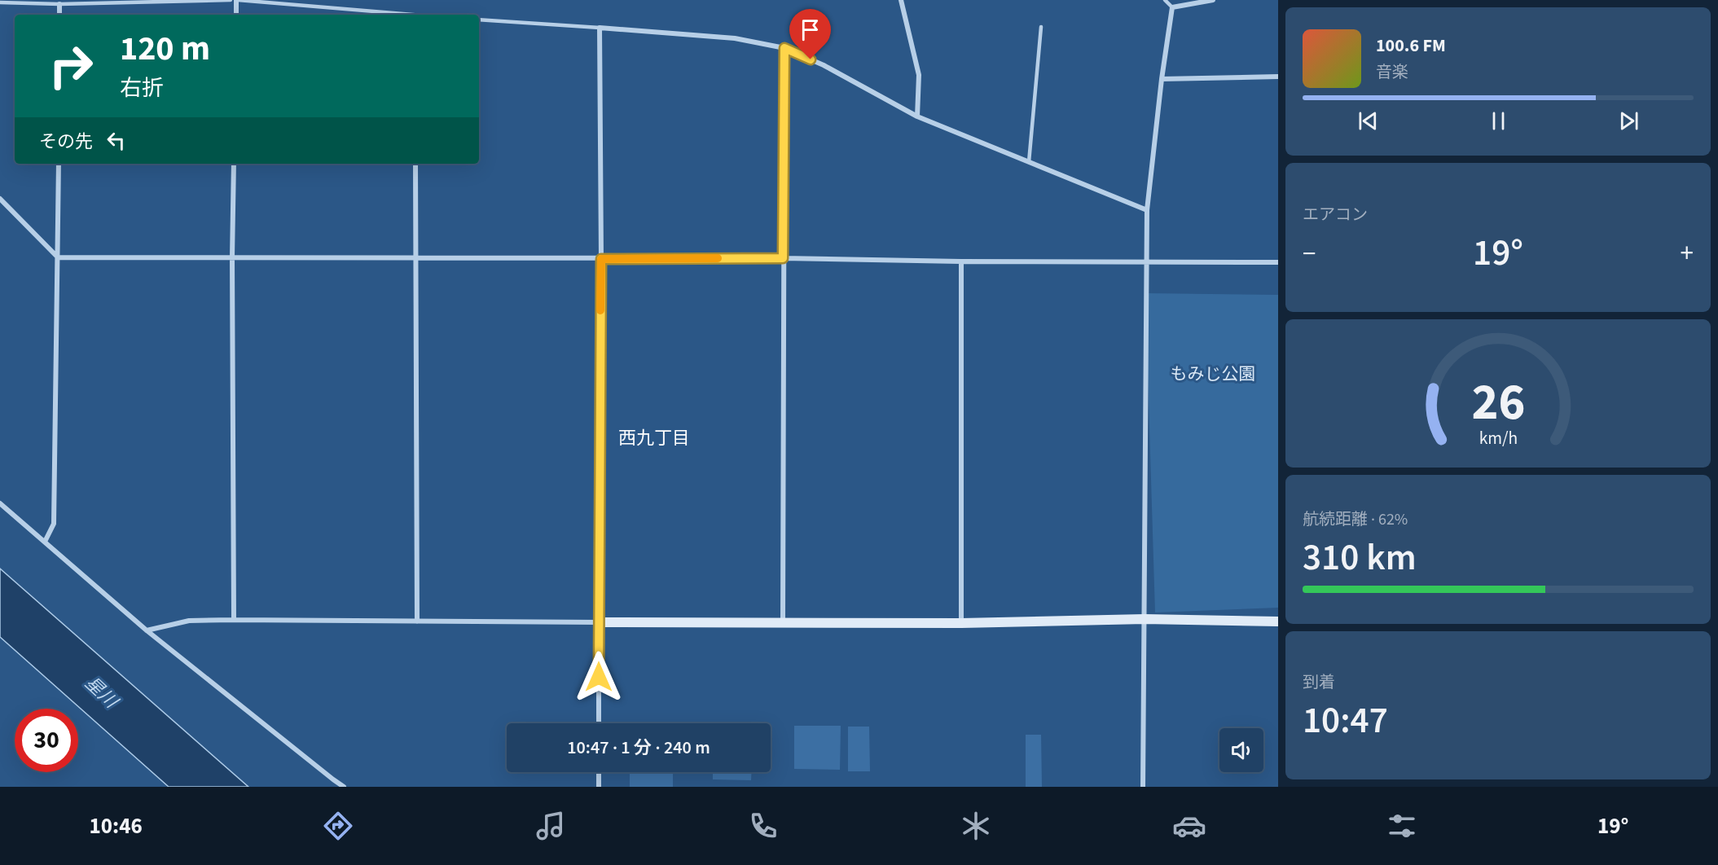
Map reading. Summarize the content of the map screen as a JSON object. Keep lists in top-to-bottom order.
{
  "districts": ["西九丁目"],
  "water": ["星川"],
  "parks": ["もみじ公園"],
  "page": {
    "turn": ["120 m", "右折"],
    "song": ["100.6 FM", "音楽"],
    "then": "その先",
    "tile": [
      "エアコン",
      ["航続距離 · 62%", "310 km"],
      ["到着", "10:47"]
    ],
    "heat": ["−", "19°", "+"],
    "limit": "30",
    "trip": "10:47 · 1 分 · 240 m",
    "tabs": ["10:46", "19°"],
    "gauge": ["26", "km/h"]
  }
}
